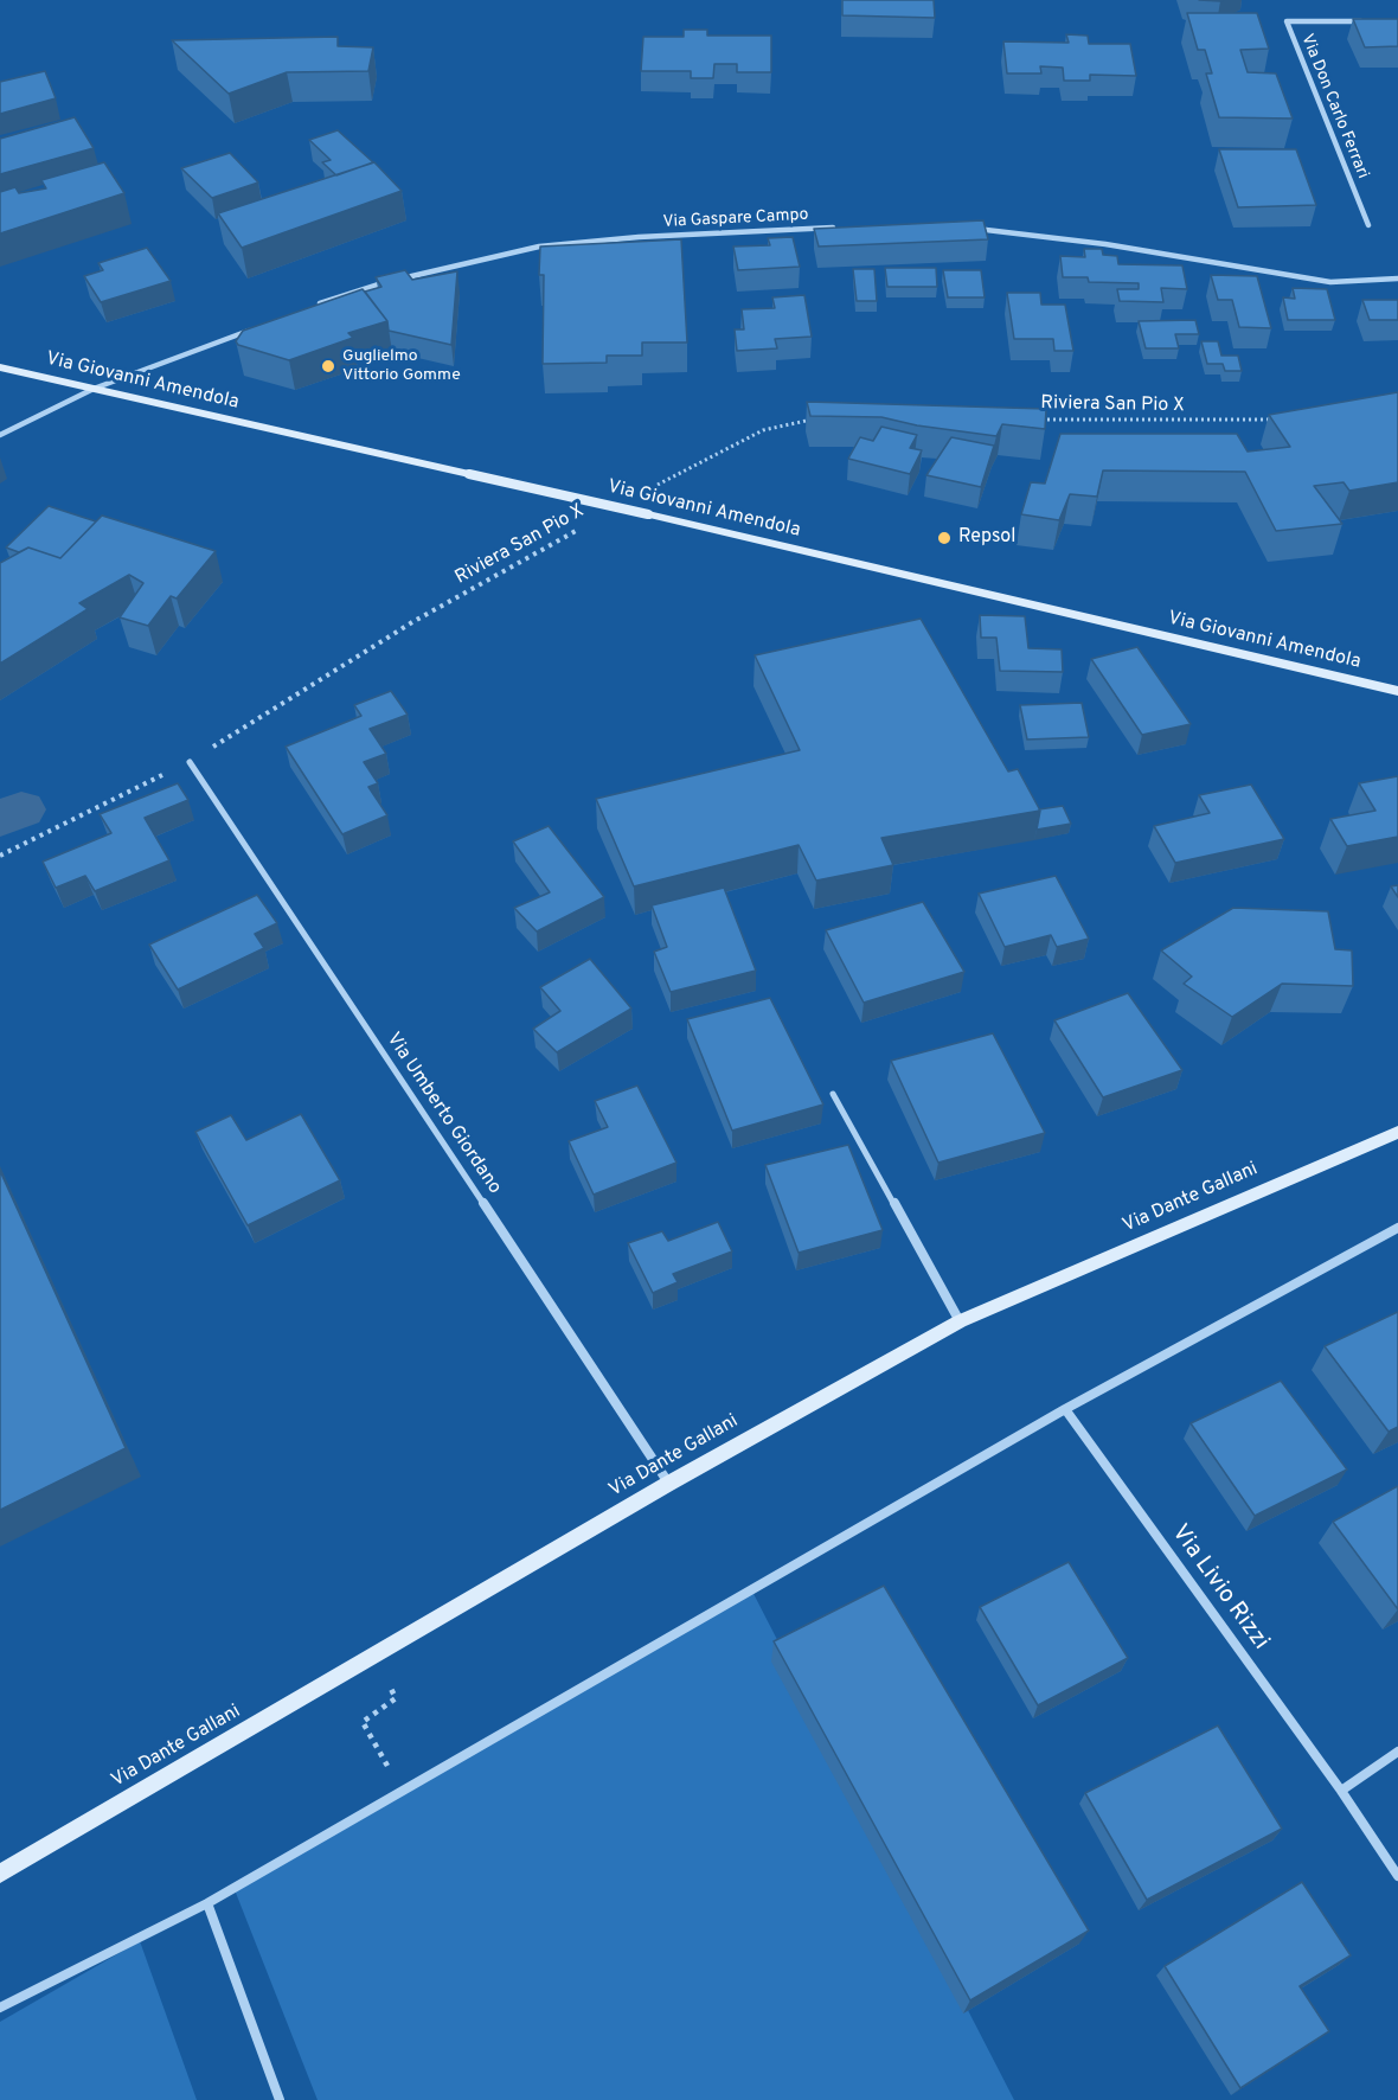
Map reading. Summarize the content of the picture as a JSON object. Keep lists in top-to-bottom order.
{
  "streets": {
    "main road": ["Via Giovanni Amendola", "Via Dante Gallani"],
    "street": [
      "Via Don Carlo Ferrari",
      "Via Gaspare Campo",
      "Via Umberto Giordano",
      "Via Livio Rizzi"
    ],
    "path": ["Riviera San Pio X"]
  },
  "crossings": [
    ["Riviera San Pio X", "Via Umberto Giordano"],
    ["Via Umberto Giordano", "Via Dante Gallani"]
  ],
  "places": ["Guglielmo Vittorio Gomme", "Repsol"]
}
